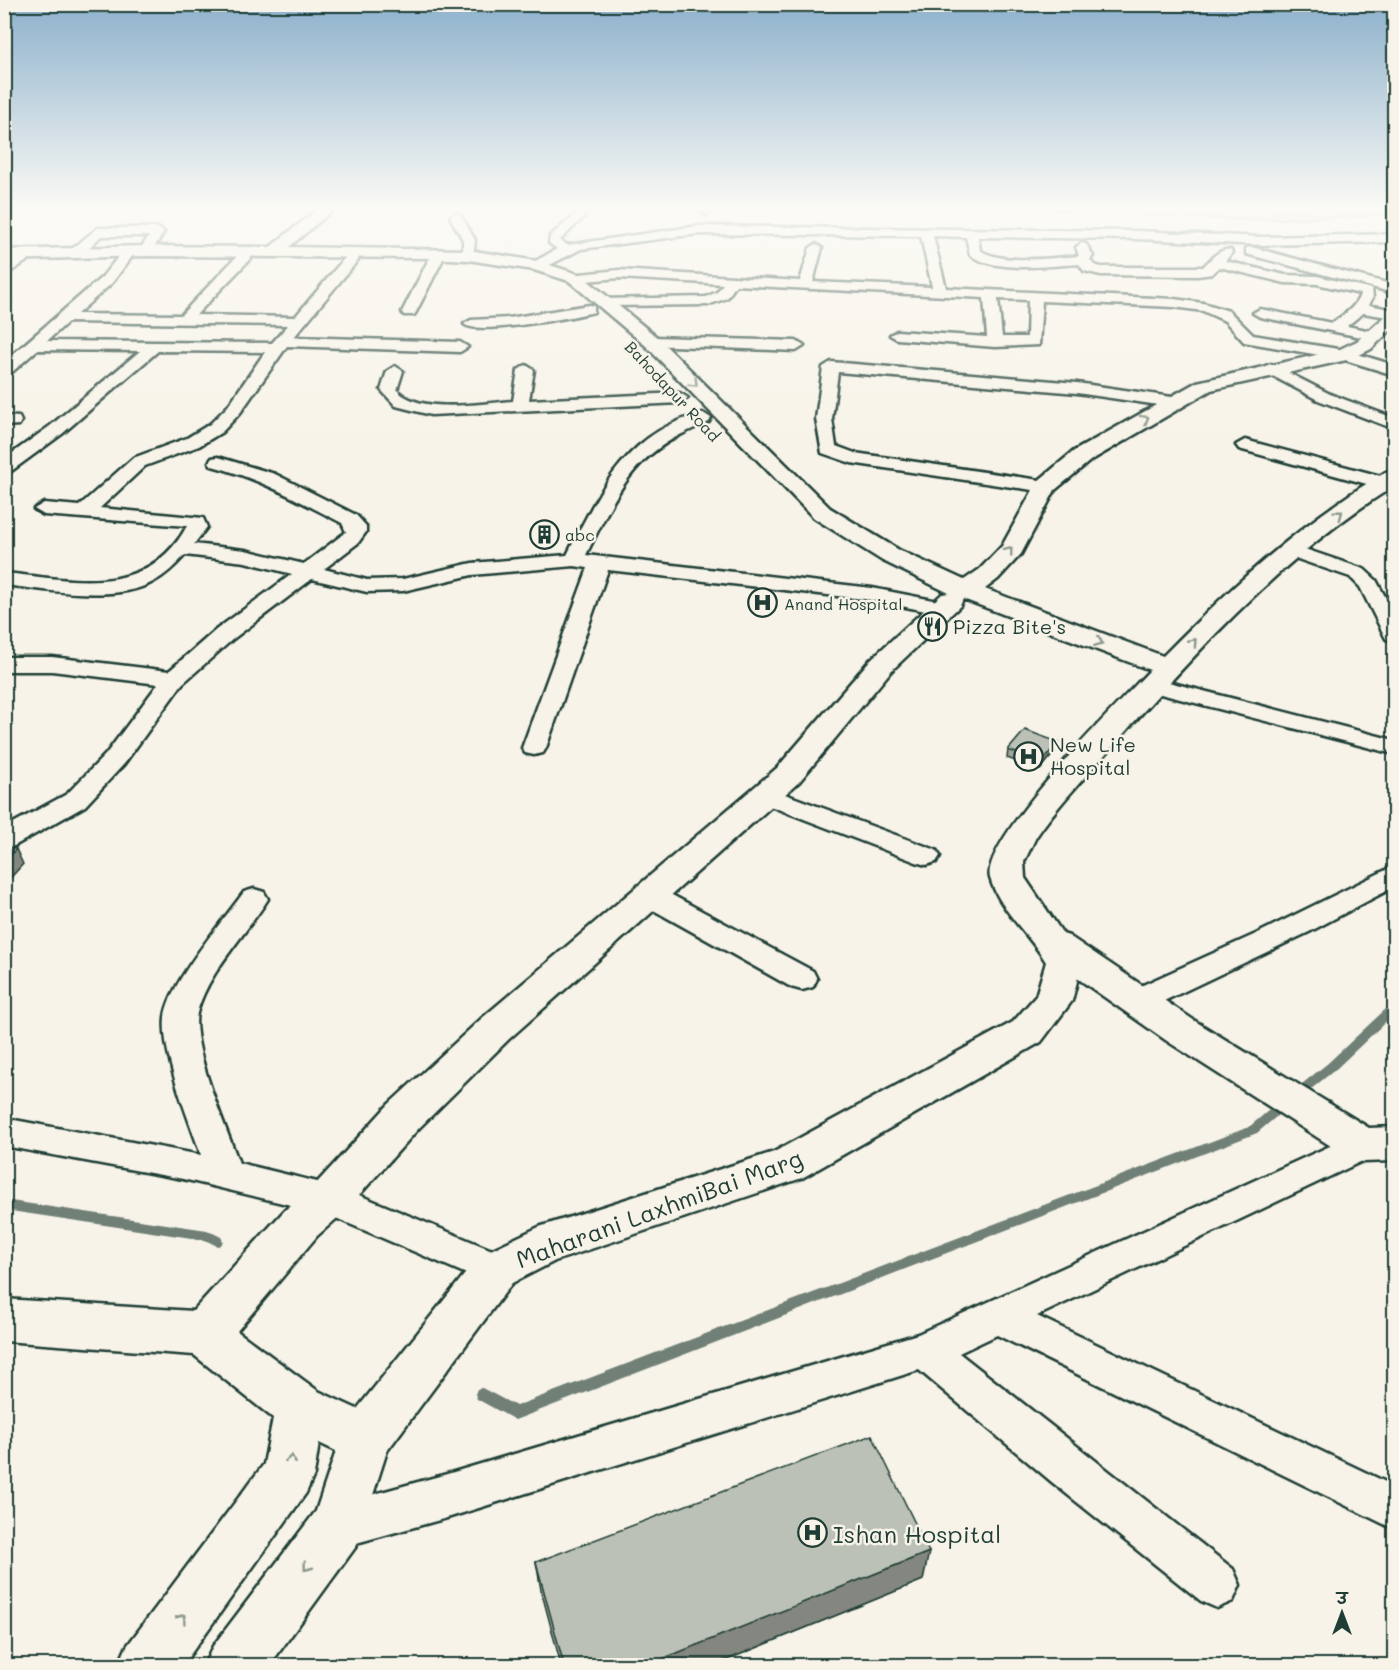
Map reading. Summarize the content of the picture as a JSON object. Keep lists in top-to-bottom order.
{
  "streets": {
    "main road": ["Bahodapur Road", "Maharani LaxhmiBai Marg"]
  },
  "crossings": [
    ["Bahodapur Road", "Maharani LaxhmiBai Marg"]
  ],
  "places": {
    "building": ["abc"],
    "hospital": ["Anand Hospital", "New Life Hospital", "Ishan Hospital"],
    "restaurant": ["Pizza Bite's"]
  },
  "north": "top"
}
